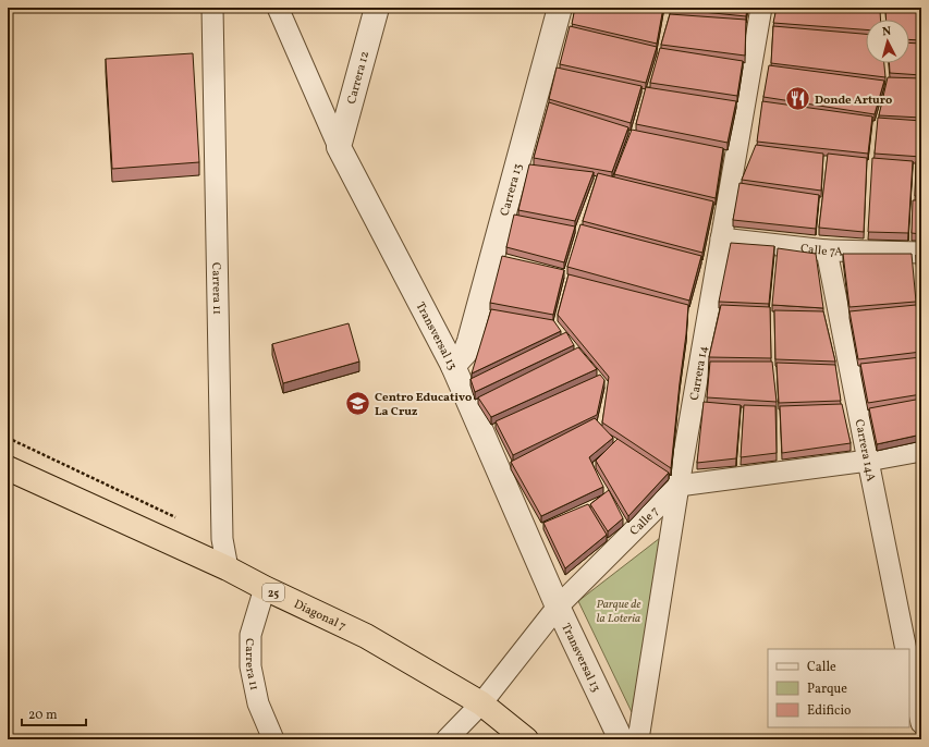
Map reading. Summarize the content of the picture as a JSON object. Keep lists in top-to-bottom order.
{
  "streets": {
    "highway": ["25", "Diagonal 7"],
    "street": [
      "Carrera 12",
      "Carrera 13",
      "Calle 7A",
      "Carrera 11",
      "Transversal 13",
      "Carrera 14",
      "Carrera 14A",
      "Calle 7"
    ]
  },
  "crossings": [
    ["Carrera 12", "Transversal 13"],
    ["Carrera 13", "Transversal 13"],
    ["Calle 7A", "Carrera 14"],
    ["Calle 7A", "Carrera 14A"],
    ["Carrera 11", "Diagonal 7"],
    ["Transversal 13", "Calle 7"],
    ["Carrera 14", "Calle 7"],
    ["Calle 7", "Diagonal 7"]
  ],
  "parks": ["Parque de la Loteria"],
  "places": {
    "restaurant": ["Donde Arturo"],
    "school or university": ["Centro Educativo La Cruz"]
  },
  "legend": ["Calle", "Parque", "Edificio"],
  "scale_bar": "20 m",
  "north": "top"
}
